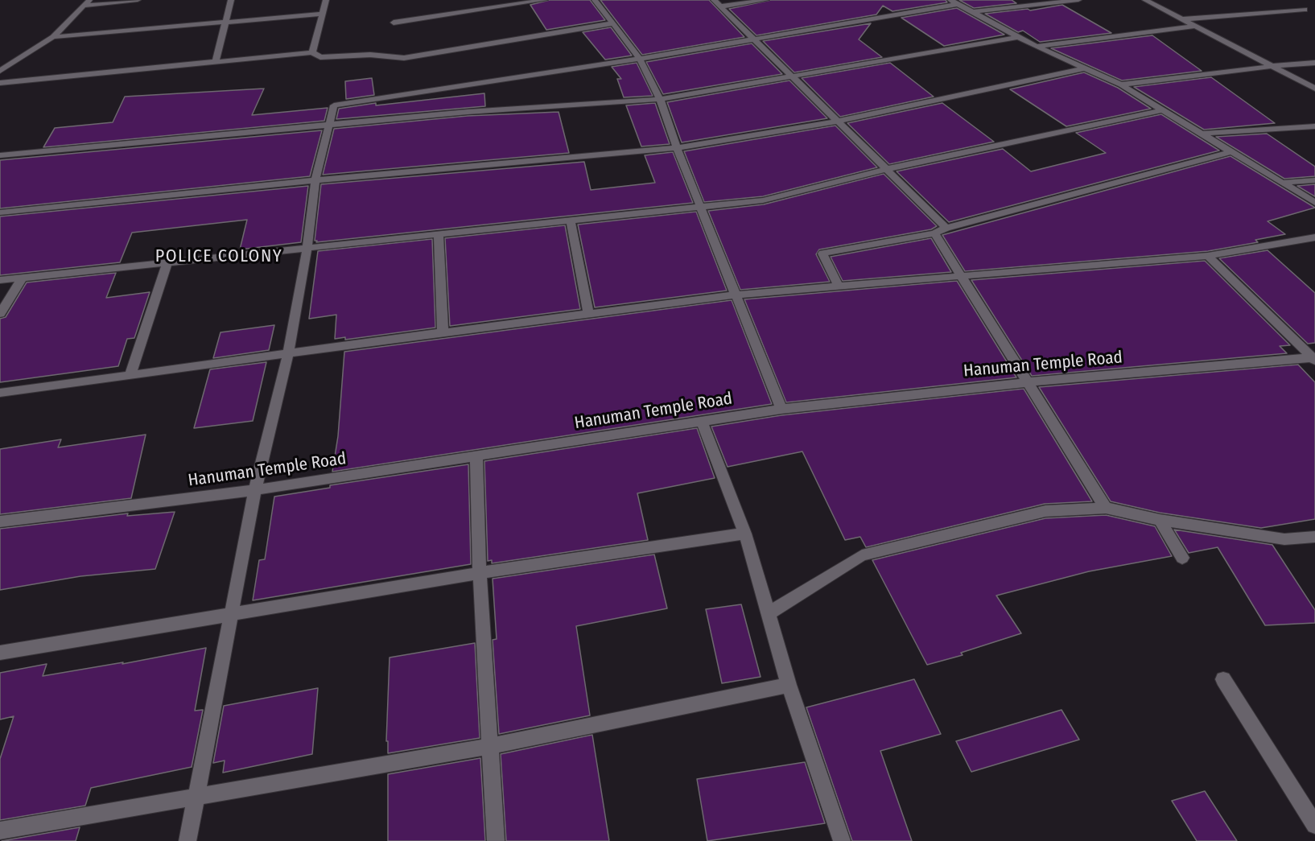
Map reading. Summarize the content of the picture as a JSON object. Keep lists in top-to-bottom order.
{
  "streets": {
    "street": ["Hanuman Temple Road"]
  },
  "districts": ["POLICE COLONY"]
}
